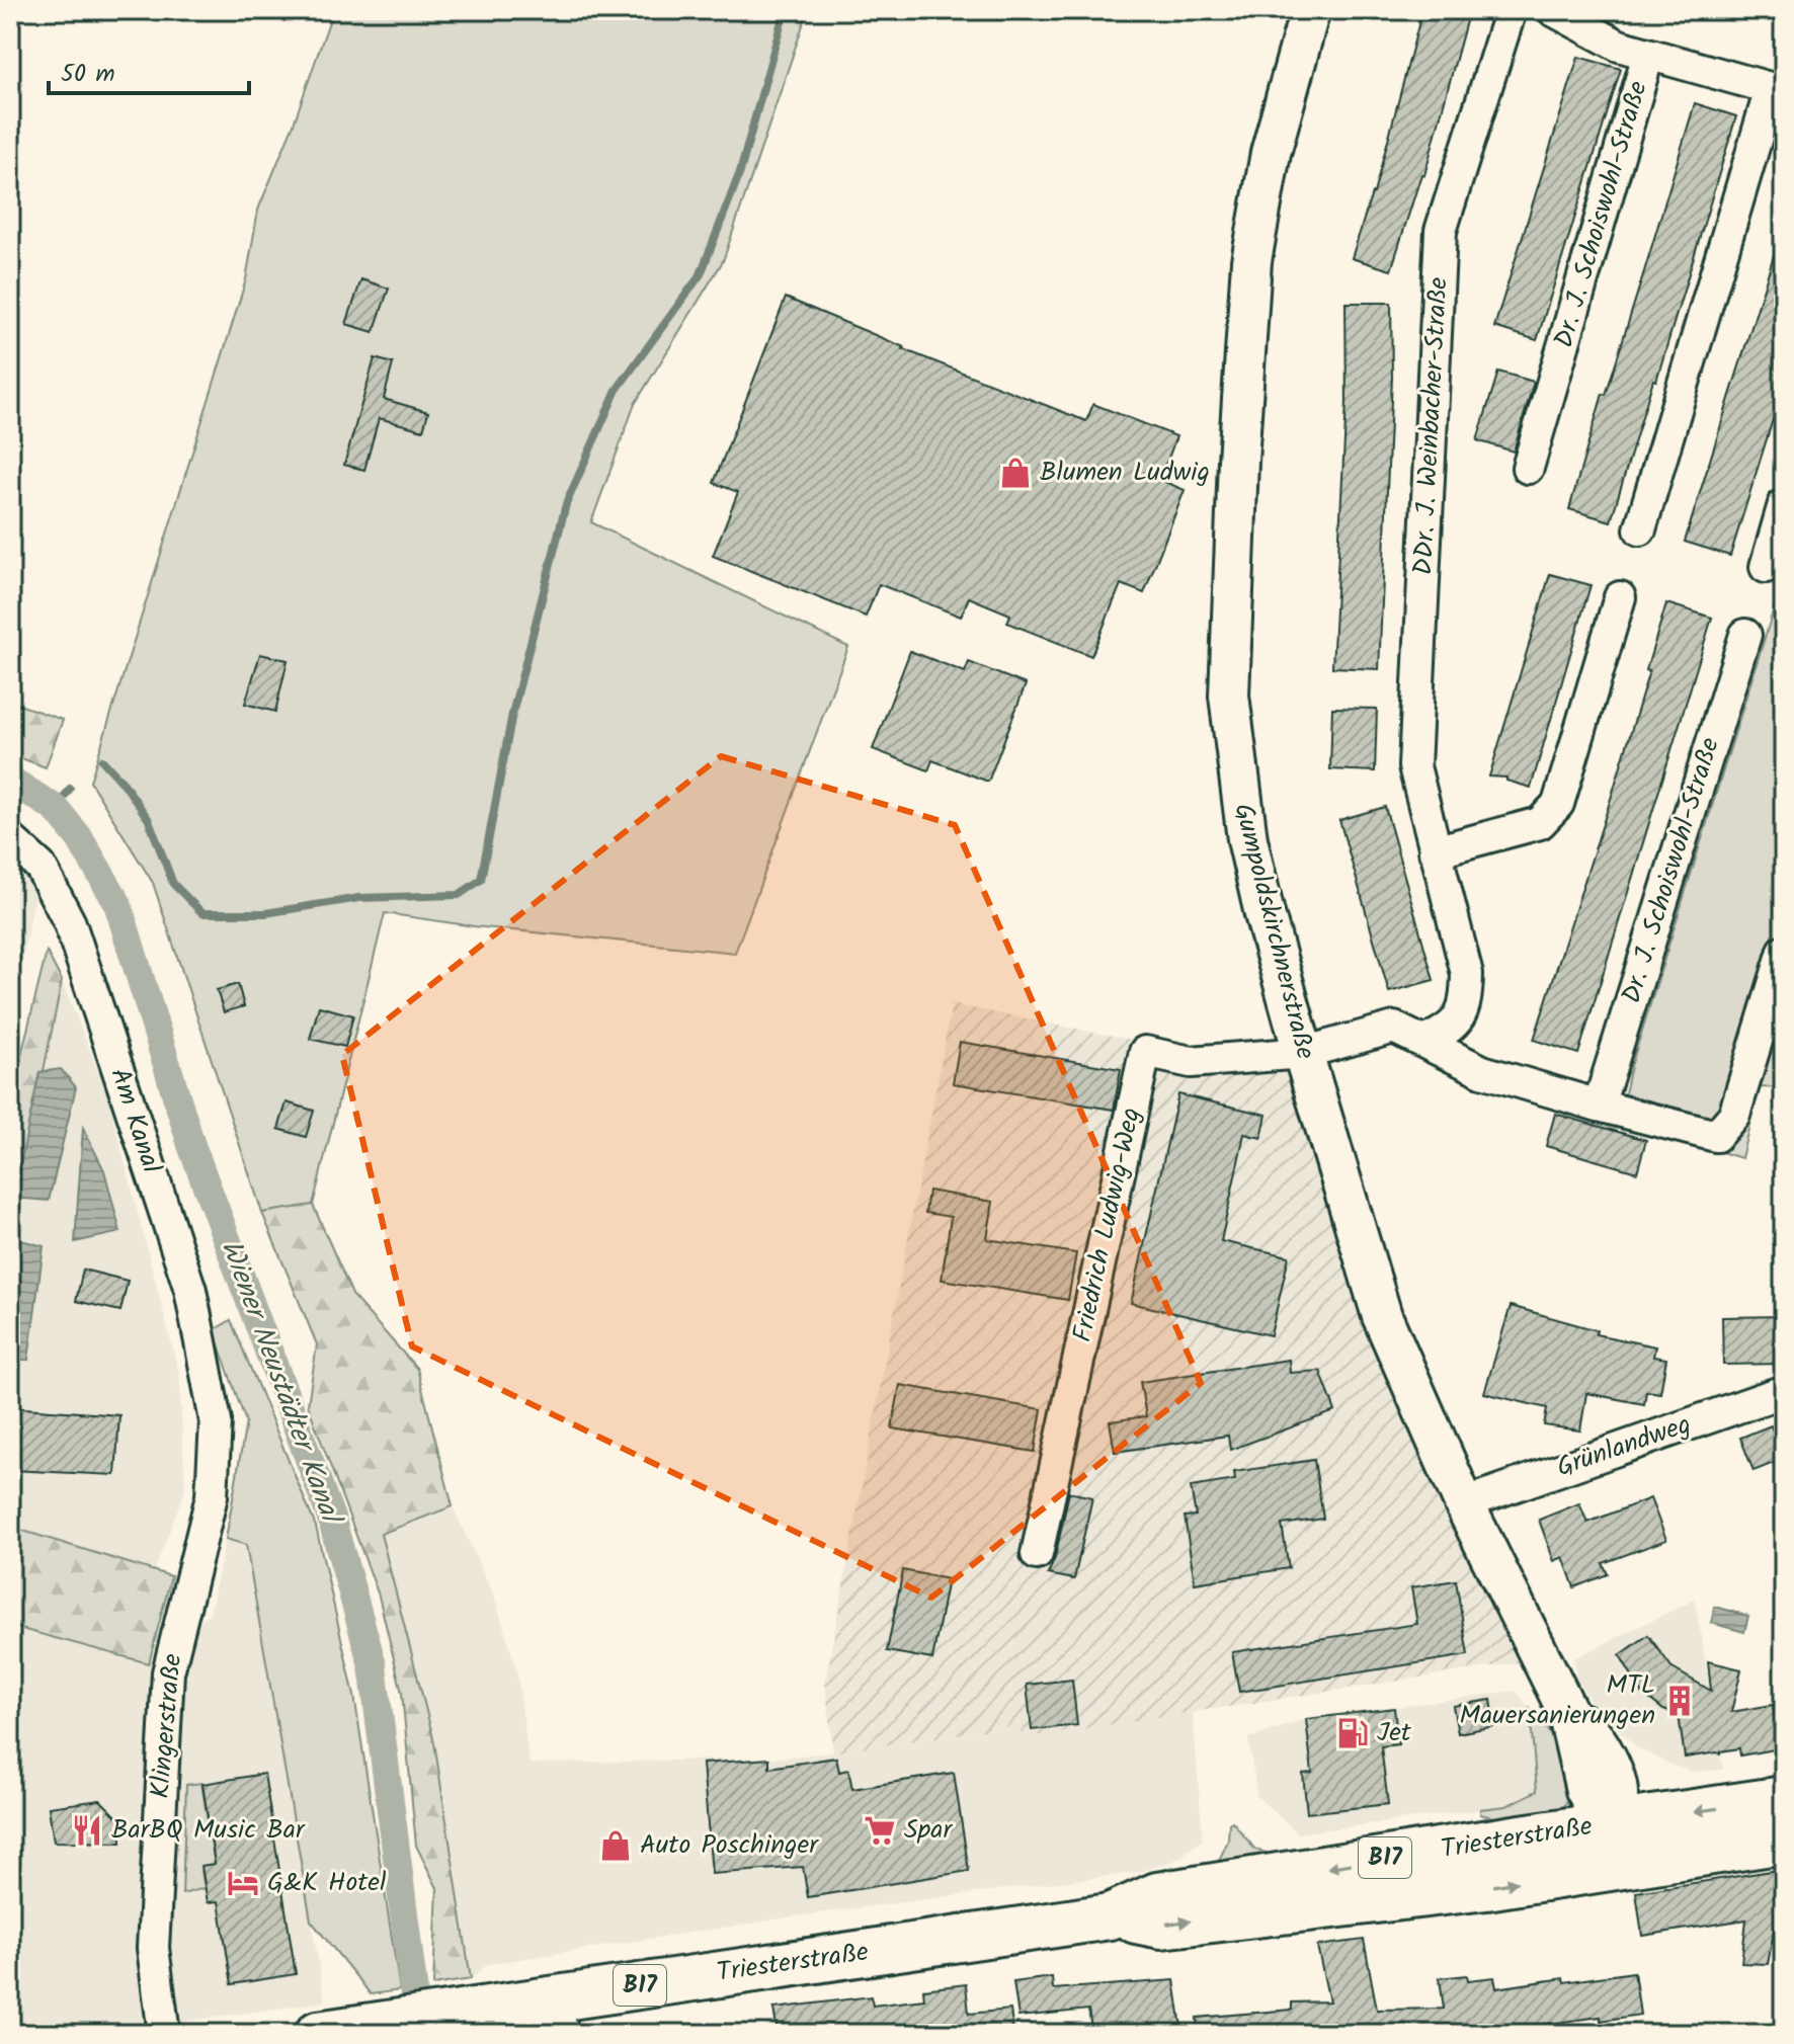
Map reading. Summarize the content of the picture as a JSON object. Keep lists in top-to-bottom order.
{
  "streets": {
    "main road": ["Triesterstraße", "B17"],
    "street": [
      "Dr. J. Schoiswohl-Straße",
      "DDr. J. Weinbacher-Straße",
      "Gumpoldskirchnerstraße",
      "Am Kanal",
      "Friedrich Ludwig-Weg",
      "Grünlandweg",
      "Klingerstraße"
    ]
  },
  "crossings": [
    ["Gumpoldskirchnerstraße", "Friedrich Ludwig-Weg"],
    ["Gumpoldskirchnerstraße", "Grünlandweg"],
    ["Gumpoldskirchnerstraße", "Triesterstraße"],
    ["Am Kanal", "Klingerstraße"]
  ],
  "water": ["Wiener Neustädter Kanal"],
  "places": {
    "shop": ["Blumen Ludwig", "Auto Poschinger"],
    "building": ["MTL Mauersanierungen"],
    "fuel station": ["Jet"],
    "restaurant": ["BarBQ Music Bar"],
    "supermarket": ["Spar"],
    "hotel": ["G&K Hotel"]
  },
  "scale_bar": "50 m"
}
